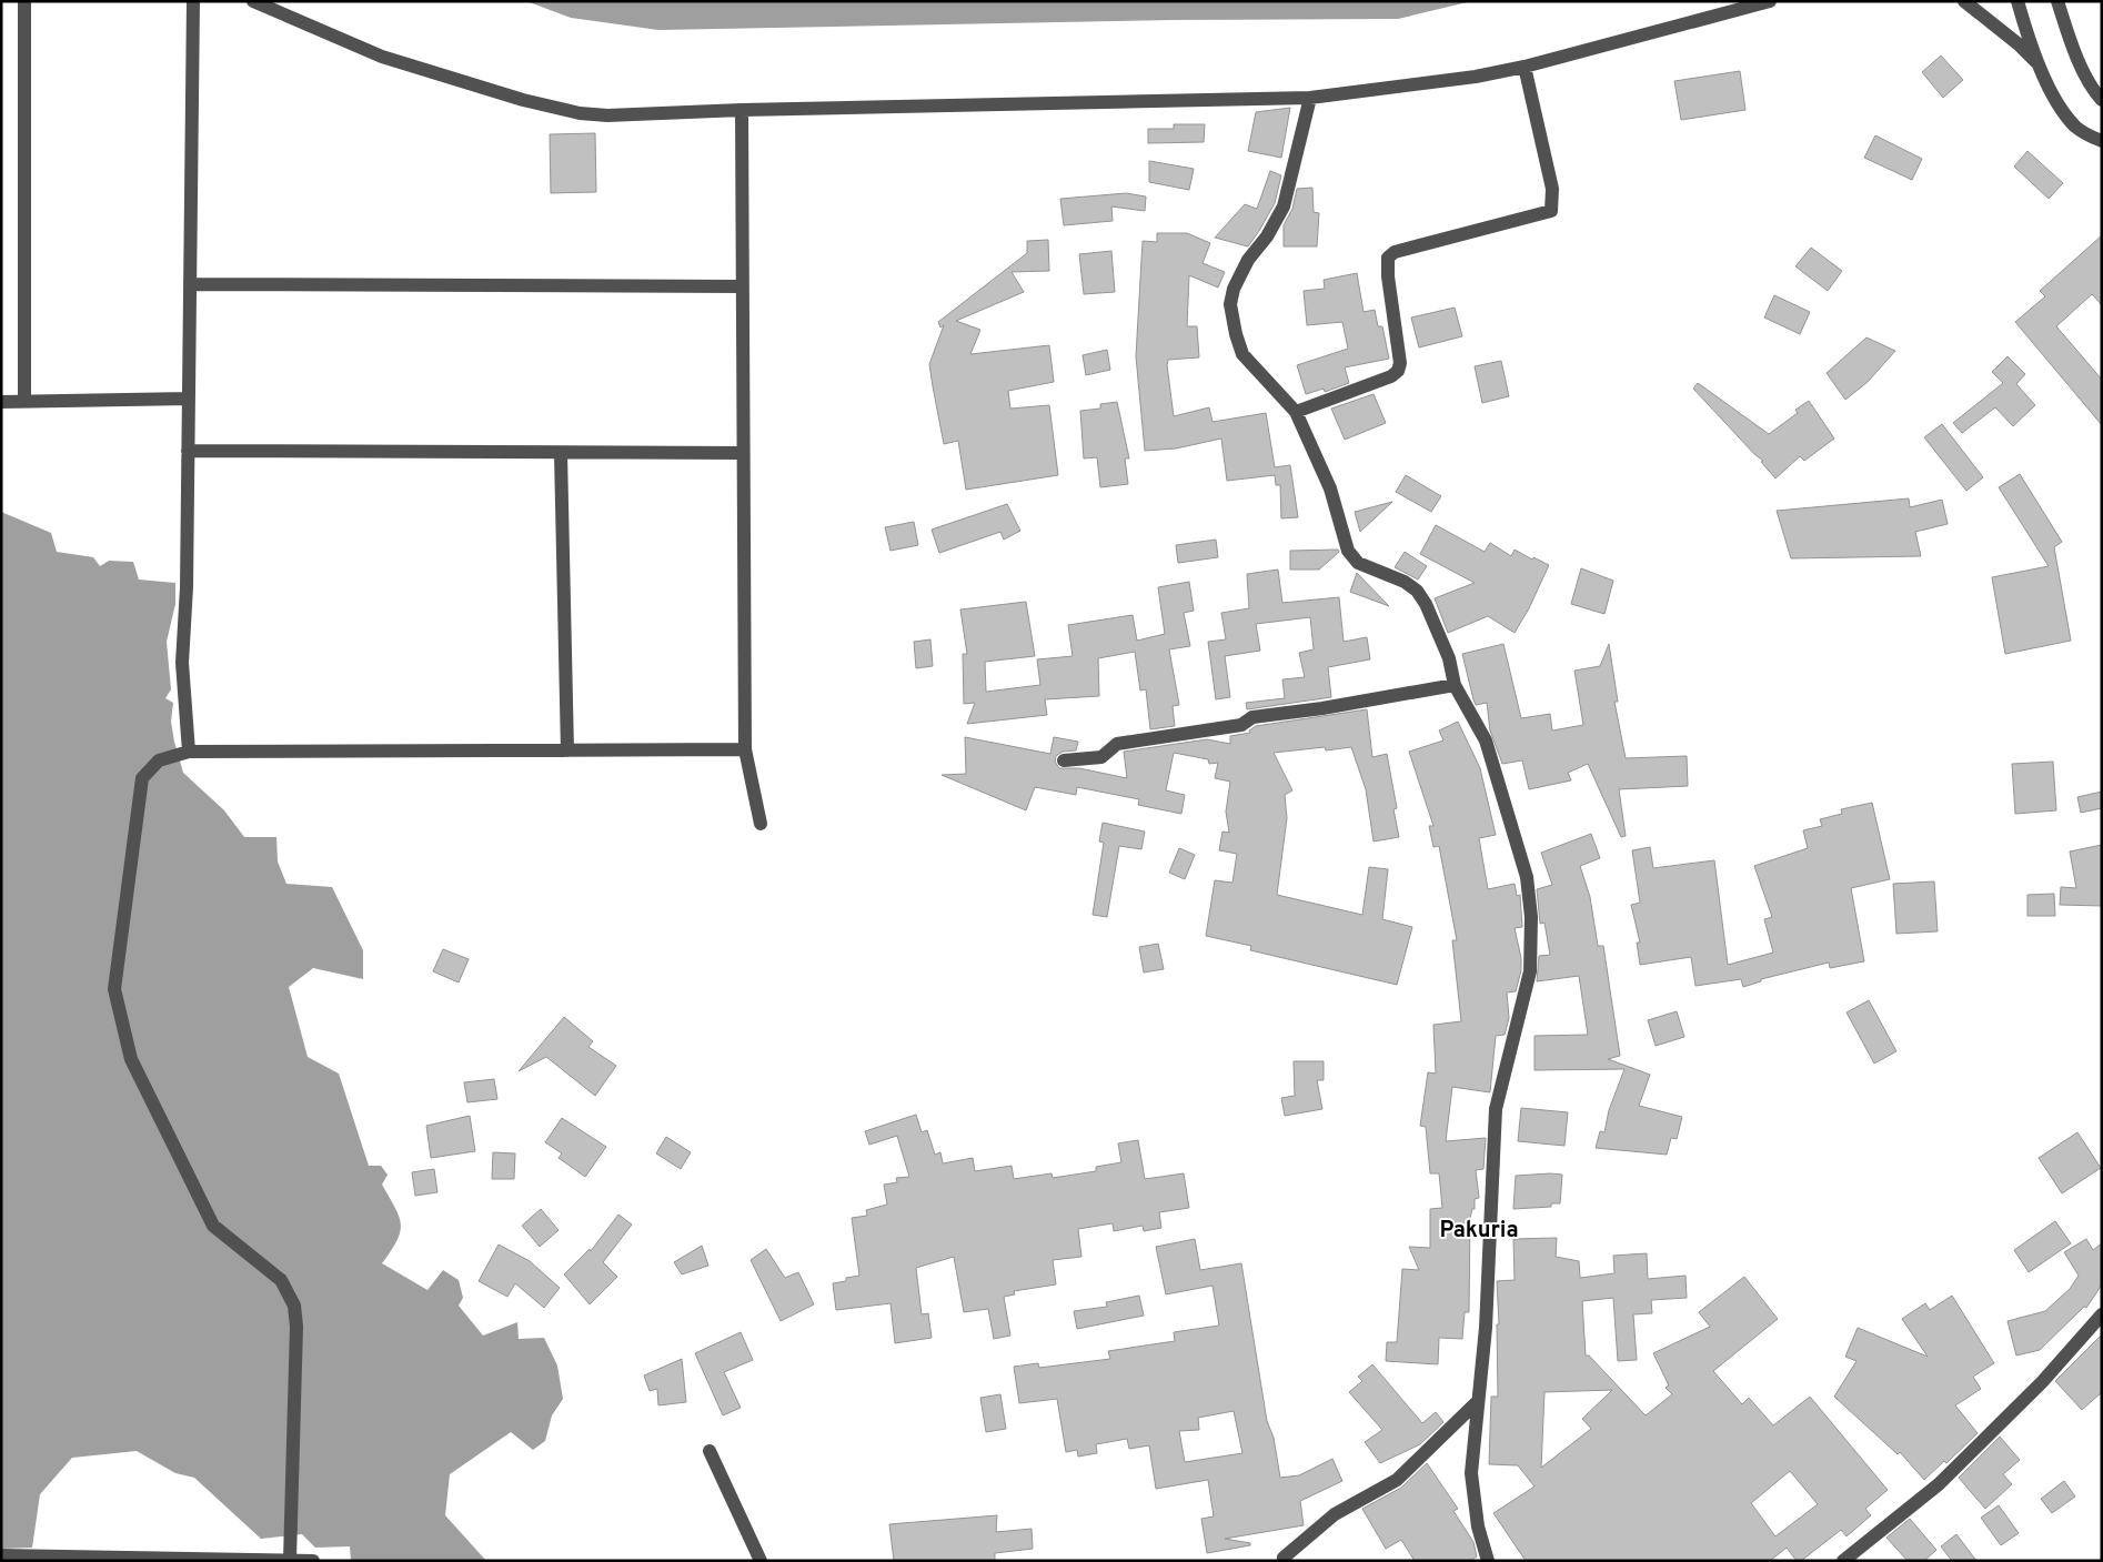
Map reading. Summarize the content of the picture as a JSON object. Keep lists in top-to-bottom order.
{
  "districts": ["Pakuria"]
}
